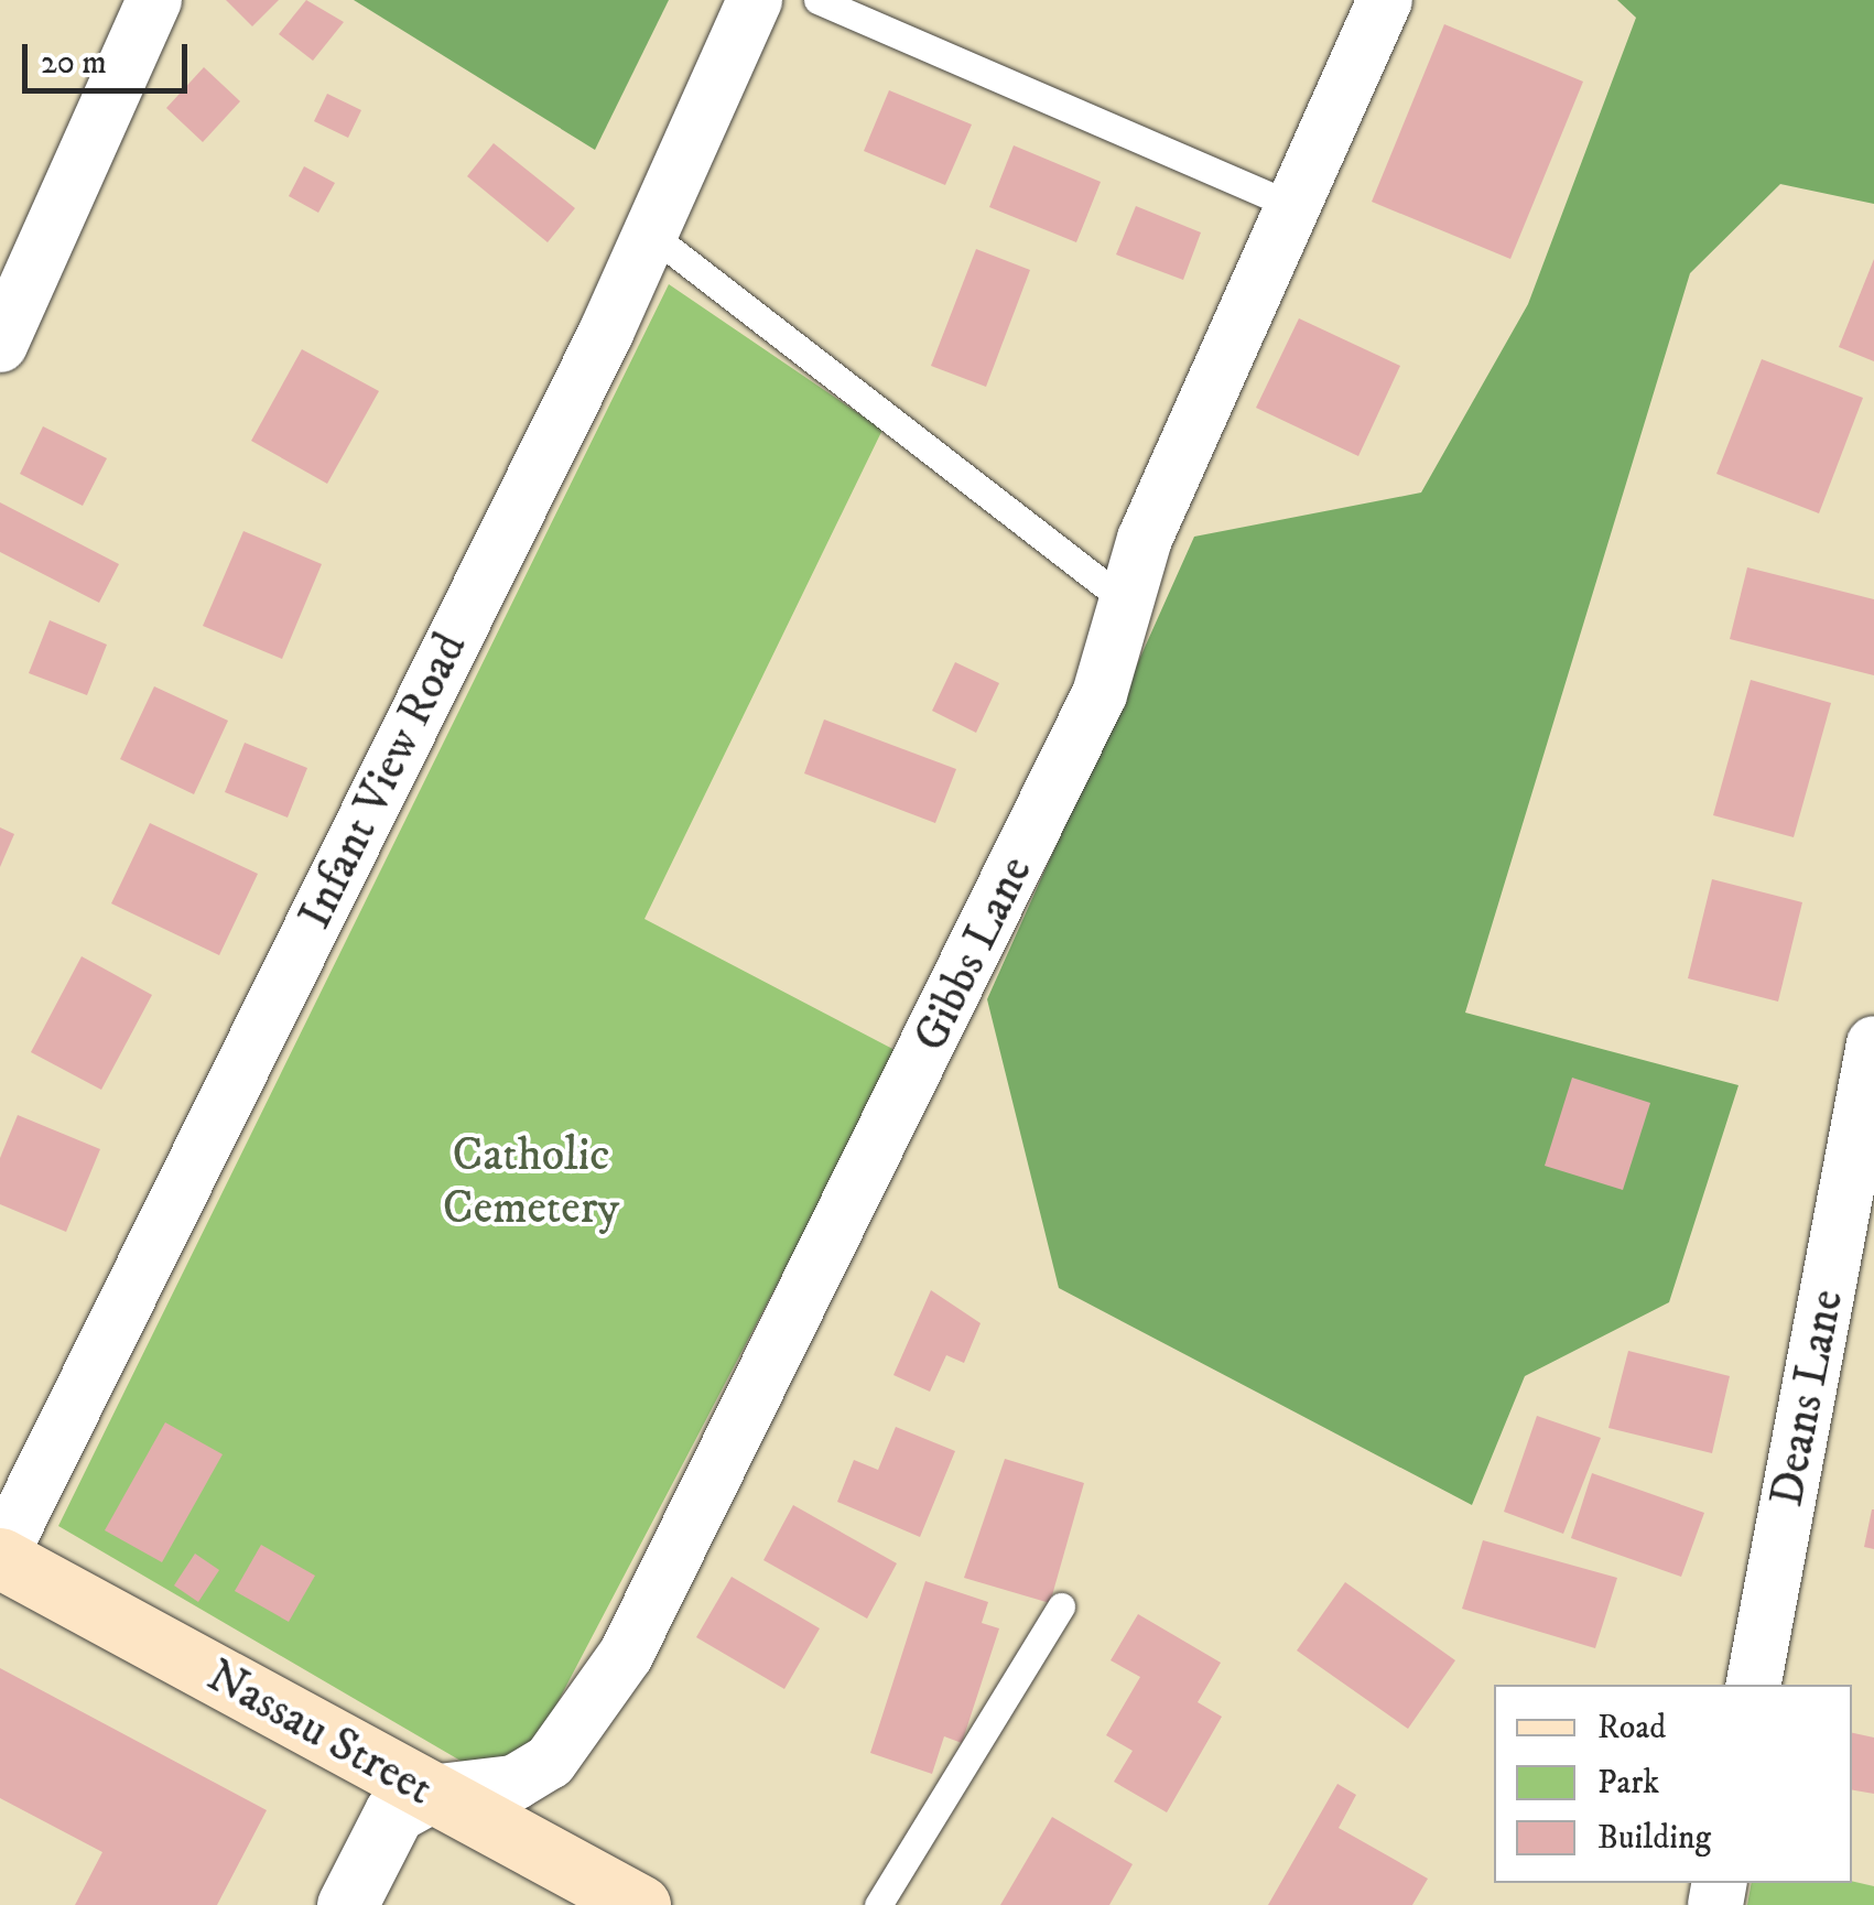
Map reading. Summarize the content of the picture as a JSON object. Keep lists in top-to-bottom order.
{
  "streets": {
    "main road": ["Nassau Street"],
    "street": ["Infant View Road", "Gibbs Lane", "Deans Lane"]
  },
  "crossings": [
    ["Infant View Road", "Nassau Street"],
    ["Gibbs Lane", "Nassau Street"]
  ],
  "parks": ["Catholic Cemetery"],
  "legend": ["Road", "Park", "Building"],
  "scale_bar": "20 m"
}
